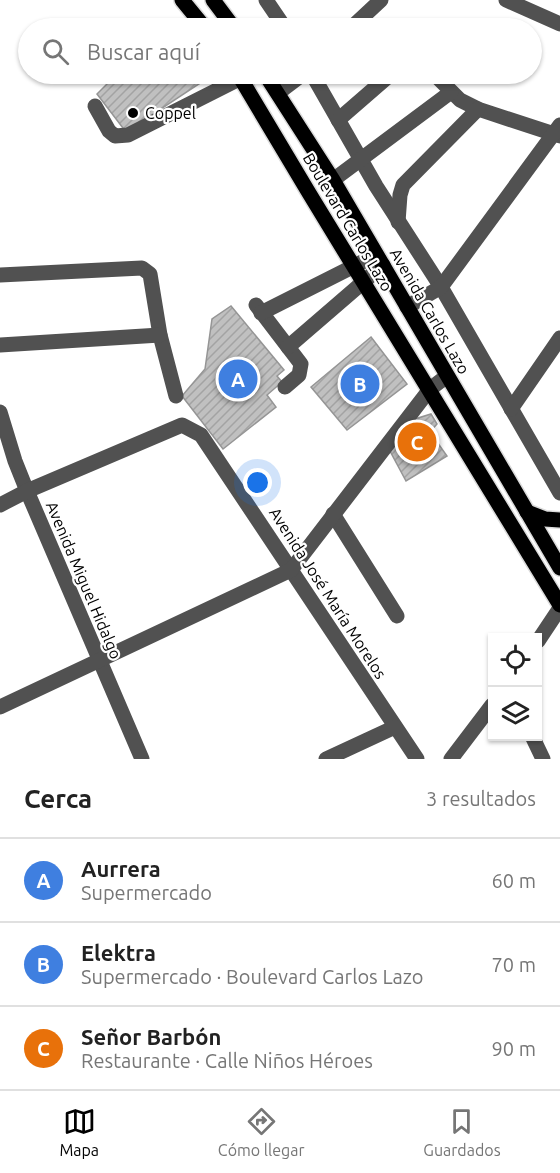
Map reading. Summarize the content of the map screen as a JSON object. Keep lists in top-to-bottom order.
{
  "streets": {
    "main road": ["Boulevard Carlos Lazo", "Avenida Carlos Lazo"],
    "street": ["Avenida Miguel Hidalgo", "Avenida José María Morelos"]
  },
  "crossings": [
    ["Avenida Miguel Hidalgo", "Avenida José María Morelos"]
  ],
  "places": ["Coppel"],
  "page": {
    "search": "Buscar aquí",
    "pins": ["A", "B", "C"],
    "heading": ["Cerca", "3 resultados"],
    "list": [
      {
        "mark": "A",
        "name": "Aurrera",
        "note": "Supermercado",
        "value": "60 m"
      },
      {
        "mark": "B",
        "name": "Elektra",
        "note": "Supermercado · Boulevard Carlos Lazo",
        "value": "70 m"
      },
      {
        "mark": "C",
        "name": "Señor Barbón",
        "note": "Restaurante · Calle Niños Héroes",
        "value": "90 m"
      }
    ],
    "nav": ["Mapa", "Cómo llegar", "Guardados"]
  }
}
